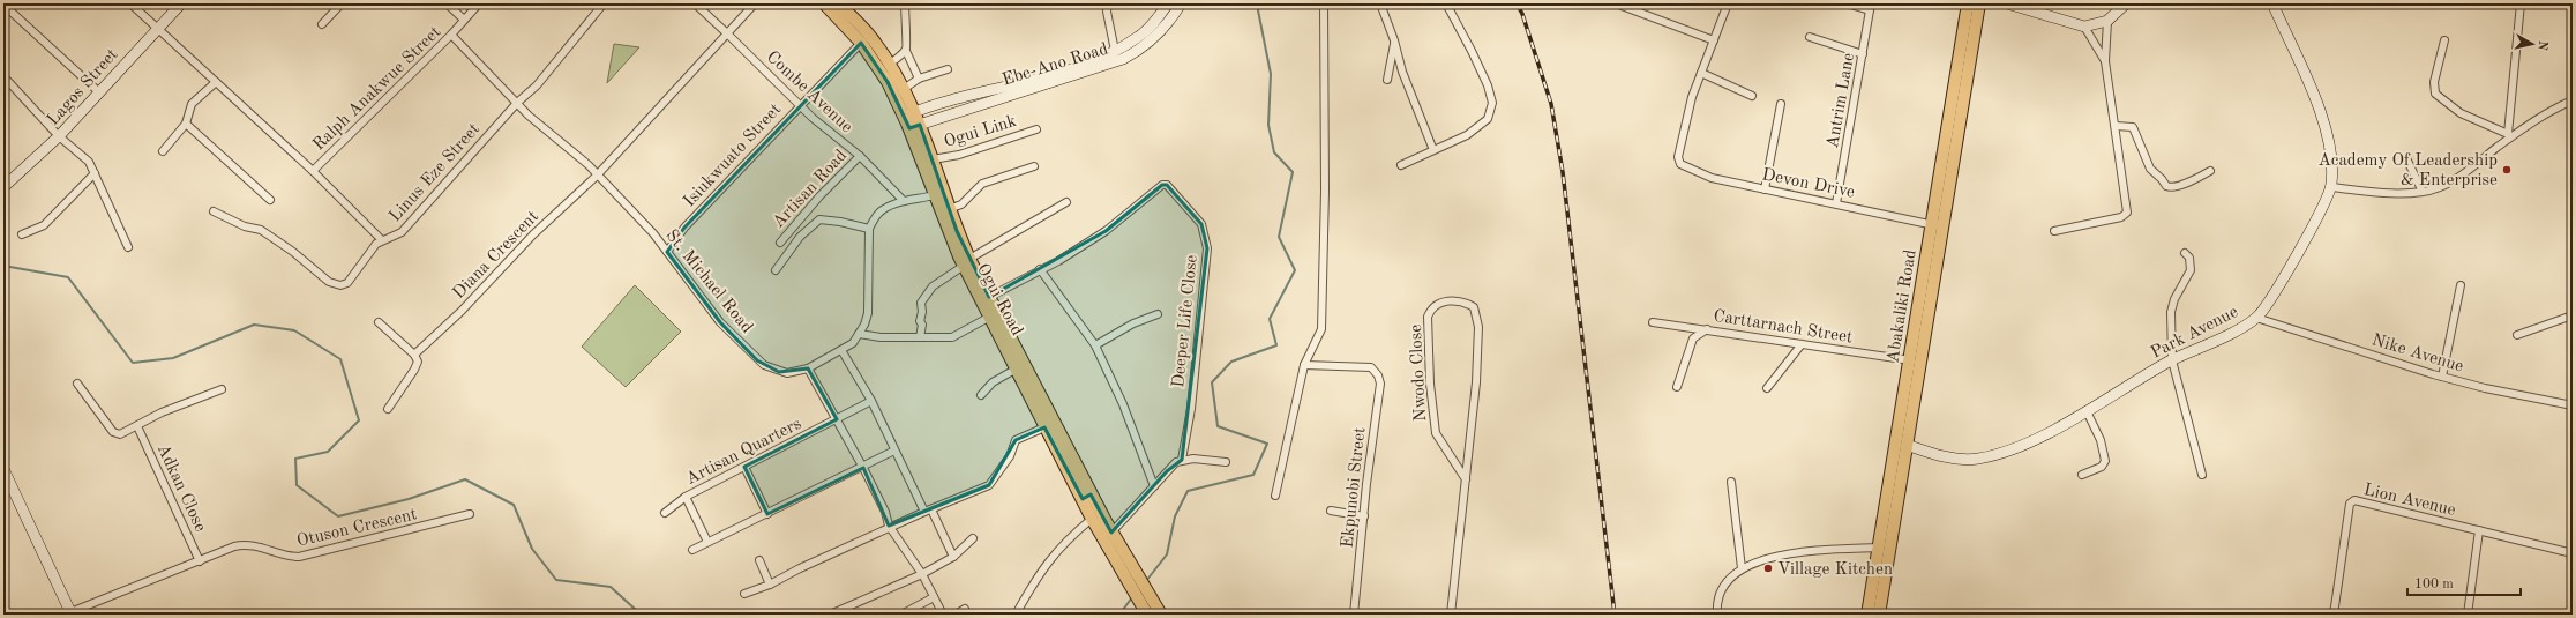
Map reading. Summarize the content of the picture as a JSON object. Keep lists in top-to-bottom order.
{
  "streets": {
    "main road": ["Ogui Road", "Abakaliki Road"],
    "street": [
      "Ebe-Ano Road",
      "Lagos Street",
      "Ralph Anakwue Street",
      "Combe Avenue",
      "Antrim Lane",
      "Ogui Link",
      "Isiukwuato Street",
      "Linus Eze Street",
      "Devon Drive",
      "Artisan Road",
      "Diana Crescent",
      "St. Michael Road",
      "Deeper Life Close",
      "Carttarnach Street",
      "Park Avenue",
      "Nike Avenue",
      "Nwodo Close",
      "Artisan Quarters",
      "Adkan Close",
      "Ekpunobi Street",
      "Lion Avenue",
      "Otuson Crescent"
    ]
  },
  "crossings": [
    ["Ebe-Ano Road", "Ogui Road"],
    ["Ralph Anakwue Street", "St. Michael Road"],
    ["Combe Avenue", "Isiukwuato Street"],
    ["Combe Avenue", "Artisan Road"],
    ["Combe Avenue", "Diana Crescent"],
    ["Antrim Lane", "Devon Drive"],
    ["Ogui Link", "Ogui Road"],
    ["Isiukwuato Street", "St. Michael Road"],
    ["Isiukwuato Street", "Ogui Road"],
    ["Linus Eze Street", "St. Michael Road"],
    ["Devon Drive", "Abakaliki Road"],
    ["Diana Crescent", "St. Michael Road"],
    ["Ogui Road", "Deeper Life Close"],
    ["Abakaliki Road", "Carttarnach Street"],
    ["Abakaliki Road", "Park Avenue"],
    ["Park Avenue", "Nike Avenue"],
    ["Adkan Close", "Otuson Crescent"]
  ],
  "places": ["Academy Of Leadership & Enterprise", "Village Kitchen"],
  "scale_bar": "100 m",
  "north": "right"
}
